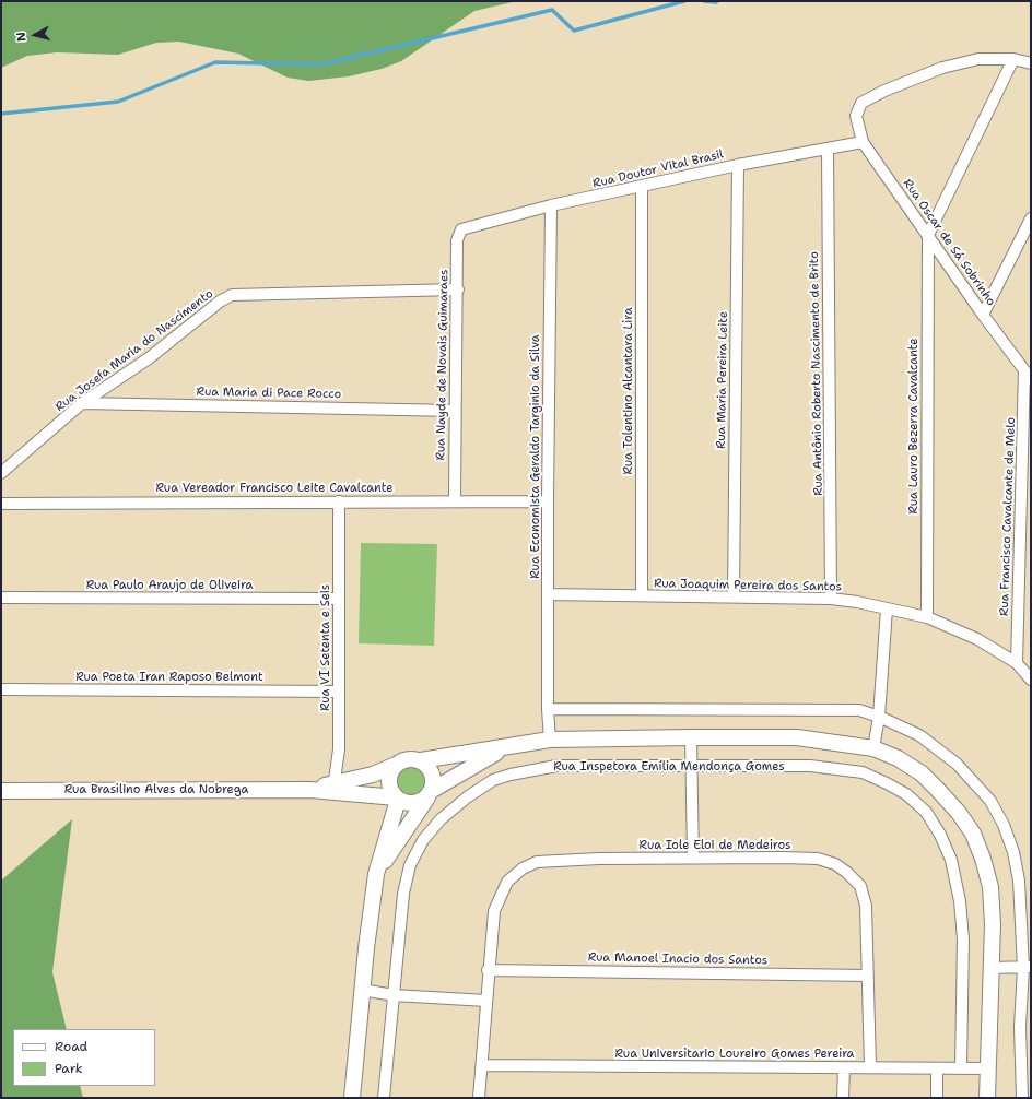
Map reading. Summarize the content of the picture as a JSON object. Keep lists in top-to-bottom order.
{
  "streets": {
    "main road": ["Rua Brasilino Alves da Nobrega"],
    "street": [
      "Rua Doutor Vital Brasil",
      "Rua Oscar de Sá Sobrinho",
      "Rua Josefa Maria do Nascimento",
      "Rua Nayde de Novais Guimaraes",
      "Rua Antônio Roberto Nascimento de Brito",
      "Rua Maria Pereira Leite",
      "Rua Tolentino Alcantara Lira",
      "Rua Maria di Pace Rocco",
      "Rua Lauro Bezerra Cavalcante",
      "Rua Economista Geraldo Targinio da Silva",
      "Rua Vereador Francisco Leite Cavalcante",
      "Rua Francisco Cavalcante de Melo",
      "Rua Paulo Araujo de Oliveira",
      "Rua Joaquim Pereira dos Santos",
      "Rua VI Setenta e Seis",
      "Rua Poeta Iran Raposo Belmont",
      "Rua Inspetora Emília Mendonça Gomes",
      "Rua Iole Eloi de Medeiros",
      "Rua Manoel Inacio dos Santos",
      "Rua Universitario Loureiro Gomes Pereira"
    ]
  },
  "crossings": [
    ["Rua Doutor Vital Brasil", "Rua Oscar de Sá Sobrinho"],
    ["Rua Doutor Vital Brasil", "Rua Nayde de Novais Guimaraes"],
    ["Rua Doutor Vital Brasil", "Rua Antônio Roberto Nascimento de Brito"],
    ["Rua Doutor Vital Brasil", "Rua Maria Pereira Leite"],
    ["Rua Doutor Vital Brasil", "Rua Tolentino Alcantara Lira"],
    ["Rua Doutor Vital Brasil", "Rua Economista Geraldo Targinio da Silva"],
    ["Rua Oscar de Sá Sobrinho", "Rua Lauro Bezerra Cavalcante"],
    ["Rua Oscar de Sá Sobrinho", "Rua Francisco Cavalcante de Melo"],
    ["Rua Josefa Maria do Nascimento", "Rua Nayde de Novais Guimaraes"],
    ["Rua Josefa Maria do Nascimento", "Rua Maria di Pace Rocco"],
    ["Rua Nayde de Novais Guimaraes", "Rua Maria di Pace Rocco"],
    ["Rua Nayde de Novais Guimaraes", "Rua Vereador Francisco Leite Cavalcante"],
    ["Rua Antônio Roberto Nascimento de Brito", "Rua Joaquim Pereira dos Santos"],
    ["Rua Maria Pereira Leite", "Rua Joaquim Pereira dos Santos"],
    ["Rua Tolentino Alcantara Lira", "Rua Joaquim Pereira dos Santos"],
    ["Rua Lauro Bezerra Cavalcante", "Rua Joaquim Pereira dos Santos"],
    ["Rua Economista Geraldo Targinio da Silva", "Rua Vereador Francisco Leite Cavalcante"],
    ["Rua Economista Geraldo Targinio da Silva", "Rua Joaquim Pereira dos Santos"],
    ["Rua Vereador Francisco Leite Cavalcante", "Rua VI Setenta e Seis"],
    ["Rua Francisco Cavalcante de Melo", "Rua Joaquim Pereira dos Santos"],
    ["Rua Paulo Araujo de Oliveira", "Rua VI Setenta e Seis"],
    ["Rua VI Setenta e Seis", "Rua Poeta Iran Raposo Belmont"],
    ["Rua VI Setenta e Seis", "Rua Brasilino Alves da Nobrega"],
    ["Rua Inspetora Emília Mendonça Gomes", "Rua Universitario Loureiro Gomes Pereira"],
    ["Rua Iole Eloi de Medeiros", "Rua Manoel Inacio dos Santos"],
    ["Rua Iole Eloi de Medeiros", "Rua Universitario Loureiro Gomes Pereira"]
  ],
  "legend": ["Road", "Park"],
  "north": "left"
}
